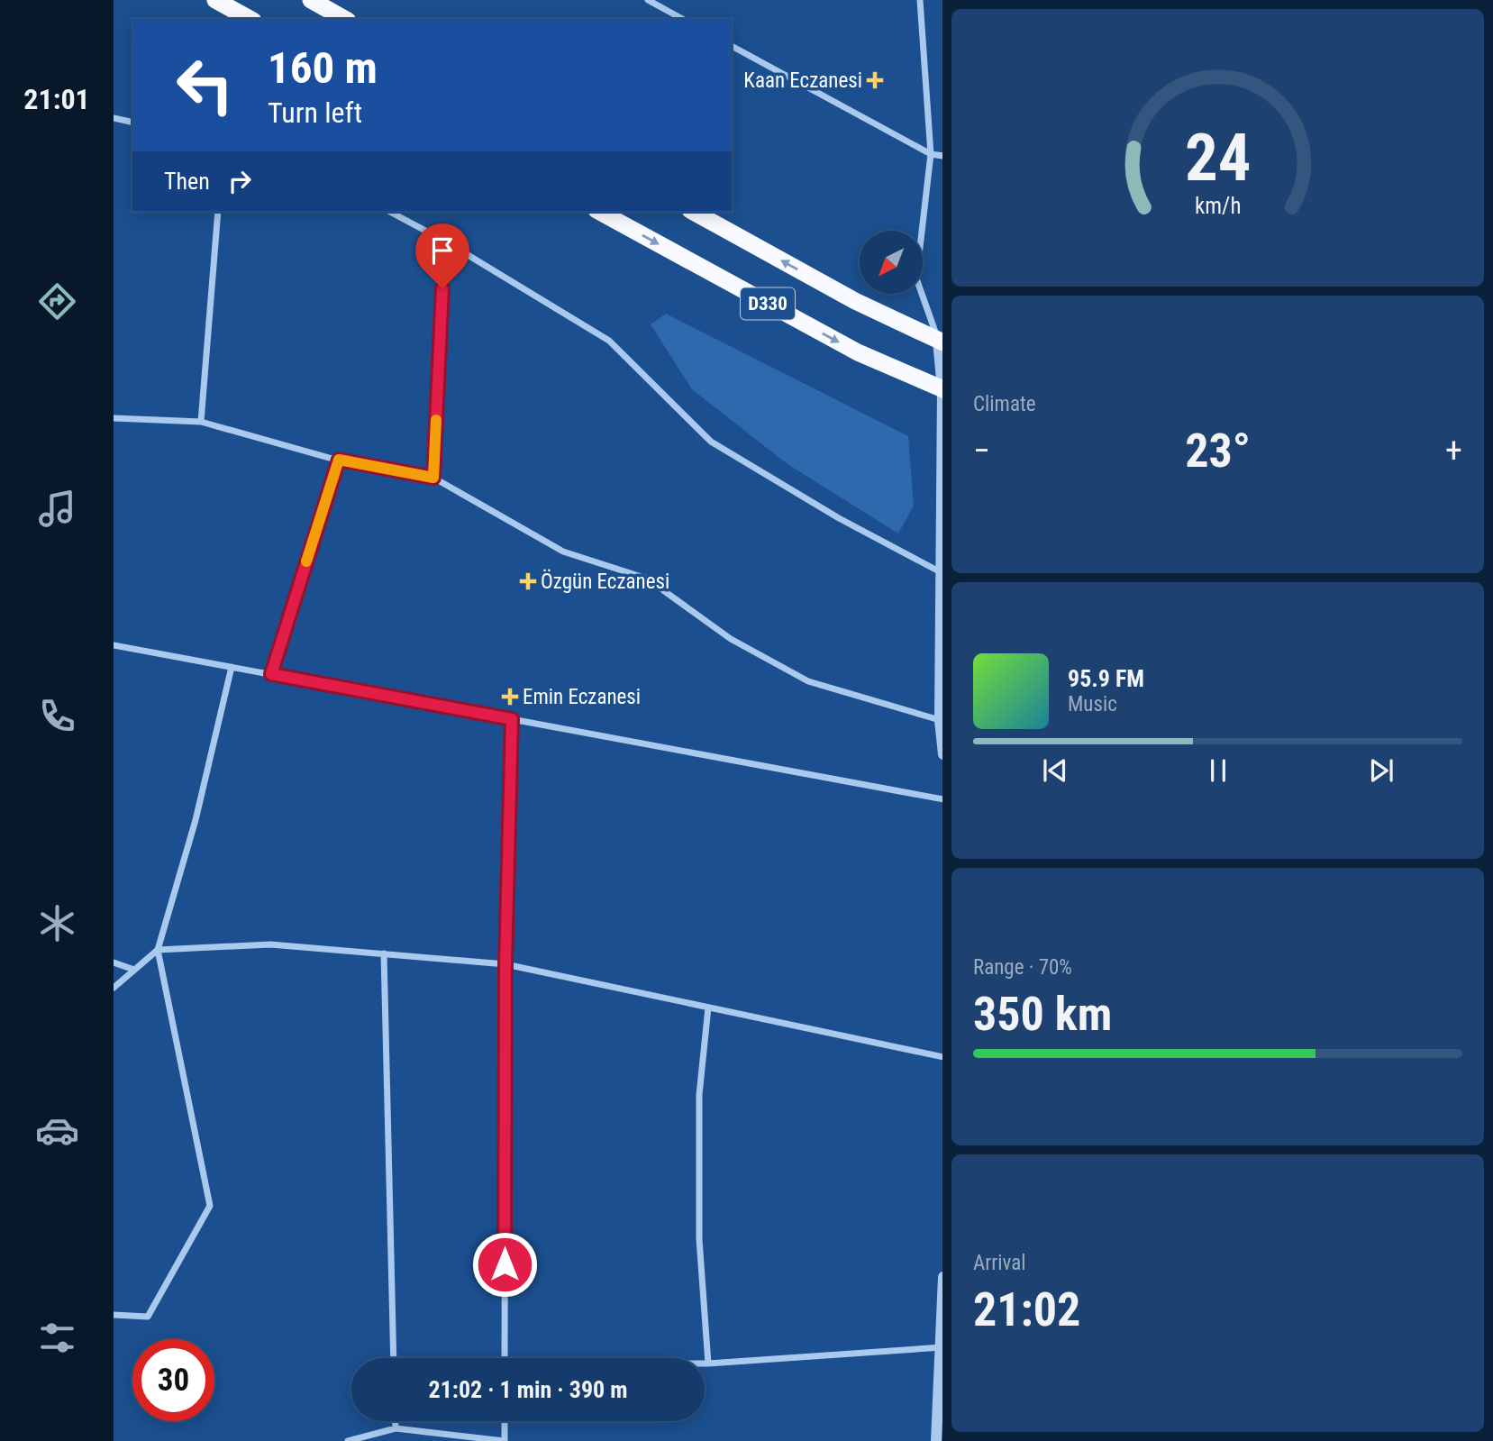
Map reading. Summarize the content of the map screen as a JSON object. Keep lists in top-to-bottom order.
{
  "streets": {
    "highway": ["D330"]
  },
  "places": {
    "health": ["Kaan Eczanesi", "Özgün Eczanesi", "Emin Eczanesi"]
  },
  "north": "bottom left",
  "page": {
    "tabs": "21:01",
    "turn": ["160 m", "Turn left"],
    "then": "Then",
    "tile": [
      "Climate",
      ["Range · 70%", "350 km"],
      ["Arrival", "21:02"]
    ],
    "heat": ["−", "23°", "+"],
    "song": ["95.9 FM", "Music"],
    "limit": "30",
    "trip": "21:02 · 1 min · 390 m",
    "gauge": ["24", "km/h"]
  }
}
